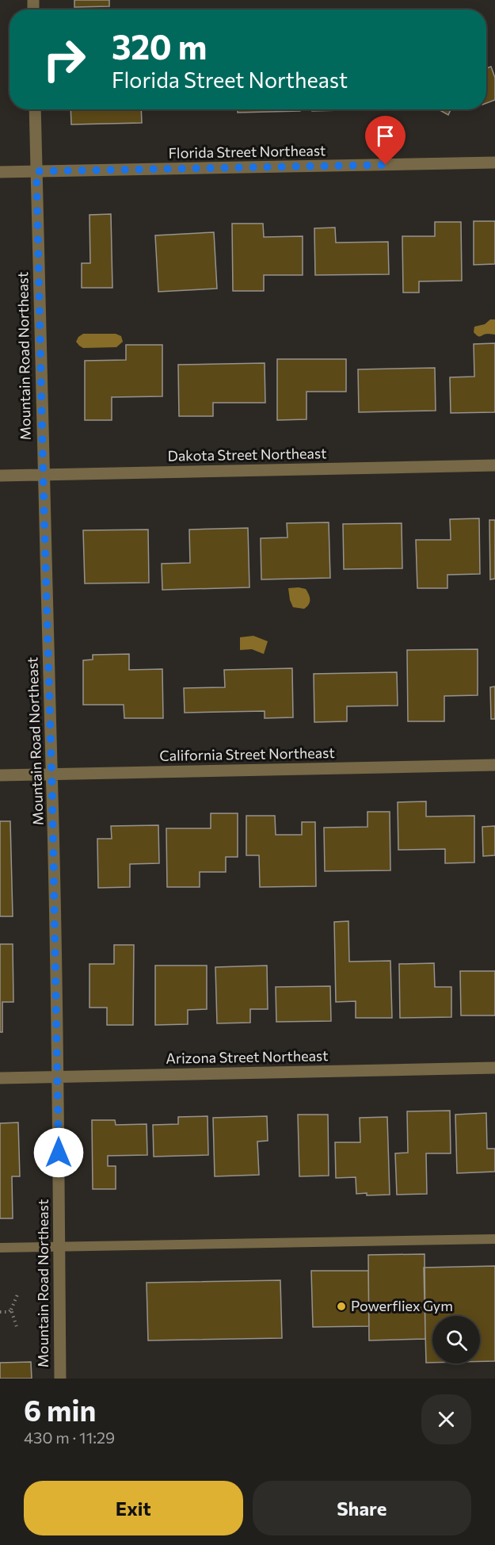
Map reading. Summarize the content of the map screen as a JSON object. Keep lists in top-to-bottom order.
{
  "streets": {
    "street": [
      "Florida Street Northeast",
      "Mountain Road Northeast",
      "Dakota Street Northeast",
      "California Street Northeast",
      "Arizona Street Northeast"
    ]
  },
  "crossings": [
    ["Florida Street Northeast", "Mountain Road Northeast"],
    ["Mountain Road Northeast", "Dakota Street Northeast"],
    ["Mountain Road Northeast", "California Street Northeast"],
    ["Mountain Road Northeast", "Arizona Street Northeast"]
  ],
  "places": ["Powerfliex Gym"],
  "page": {
    "turn": ["320 m", "Florida Street Northeast"],
    "heading": ["6 min", "430 m · 11:29"],
    "buttons": ["Exit", "Share"]
  }
}
